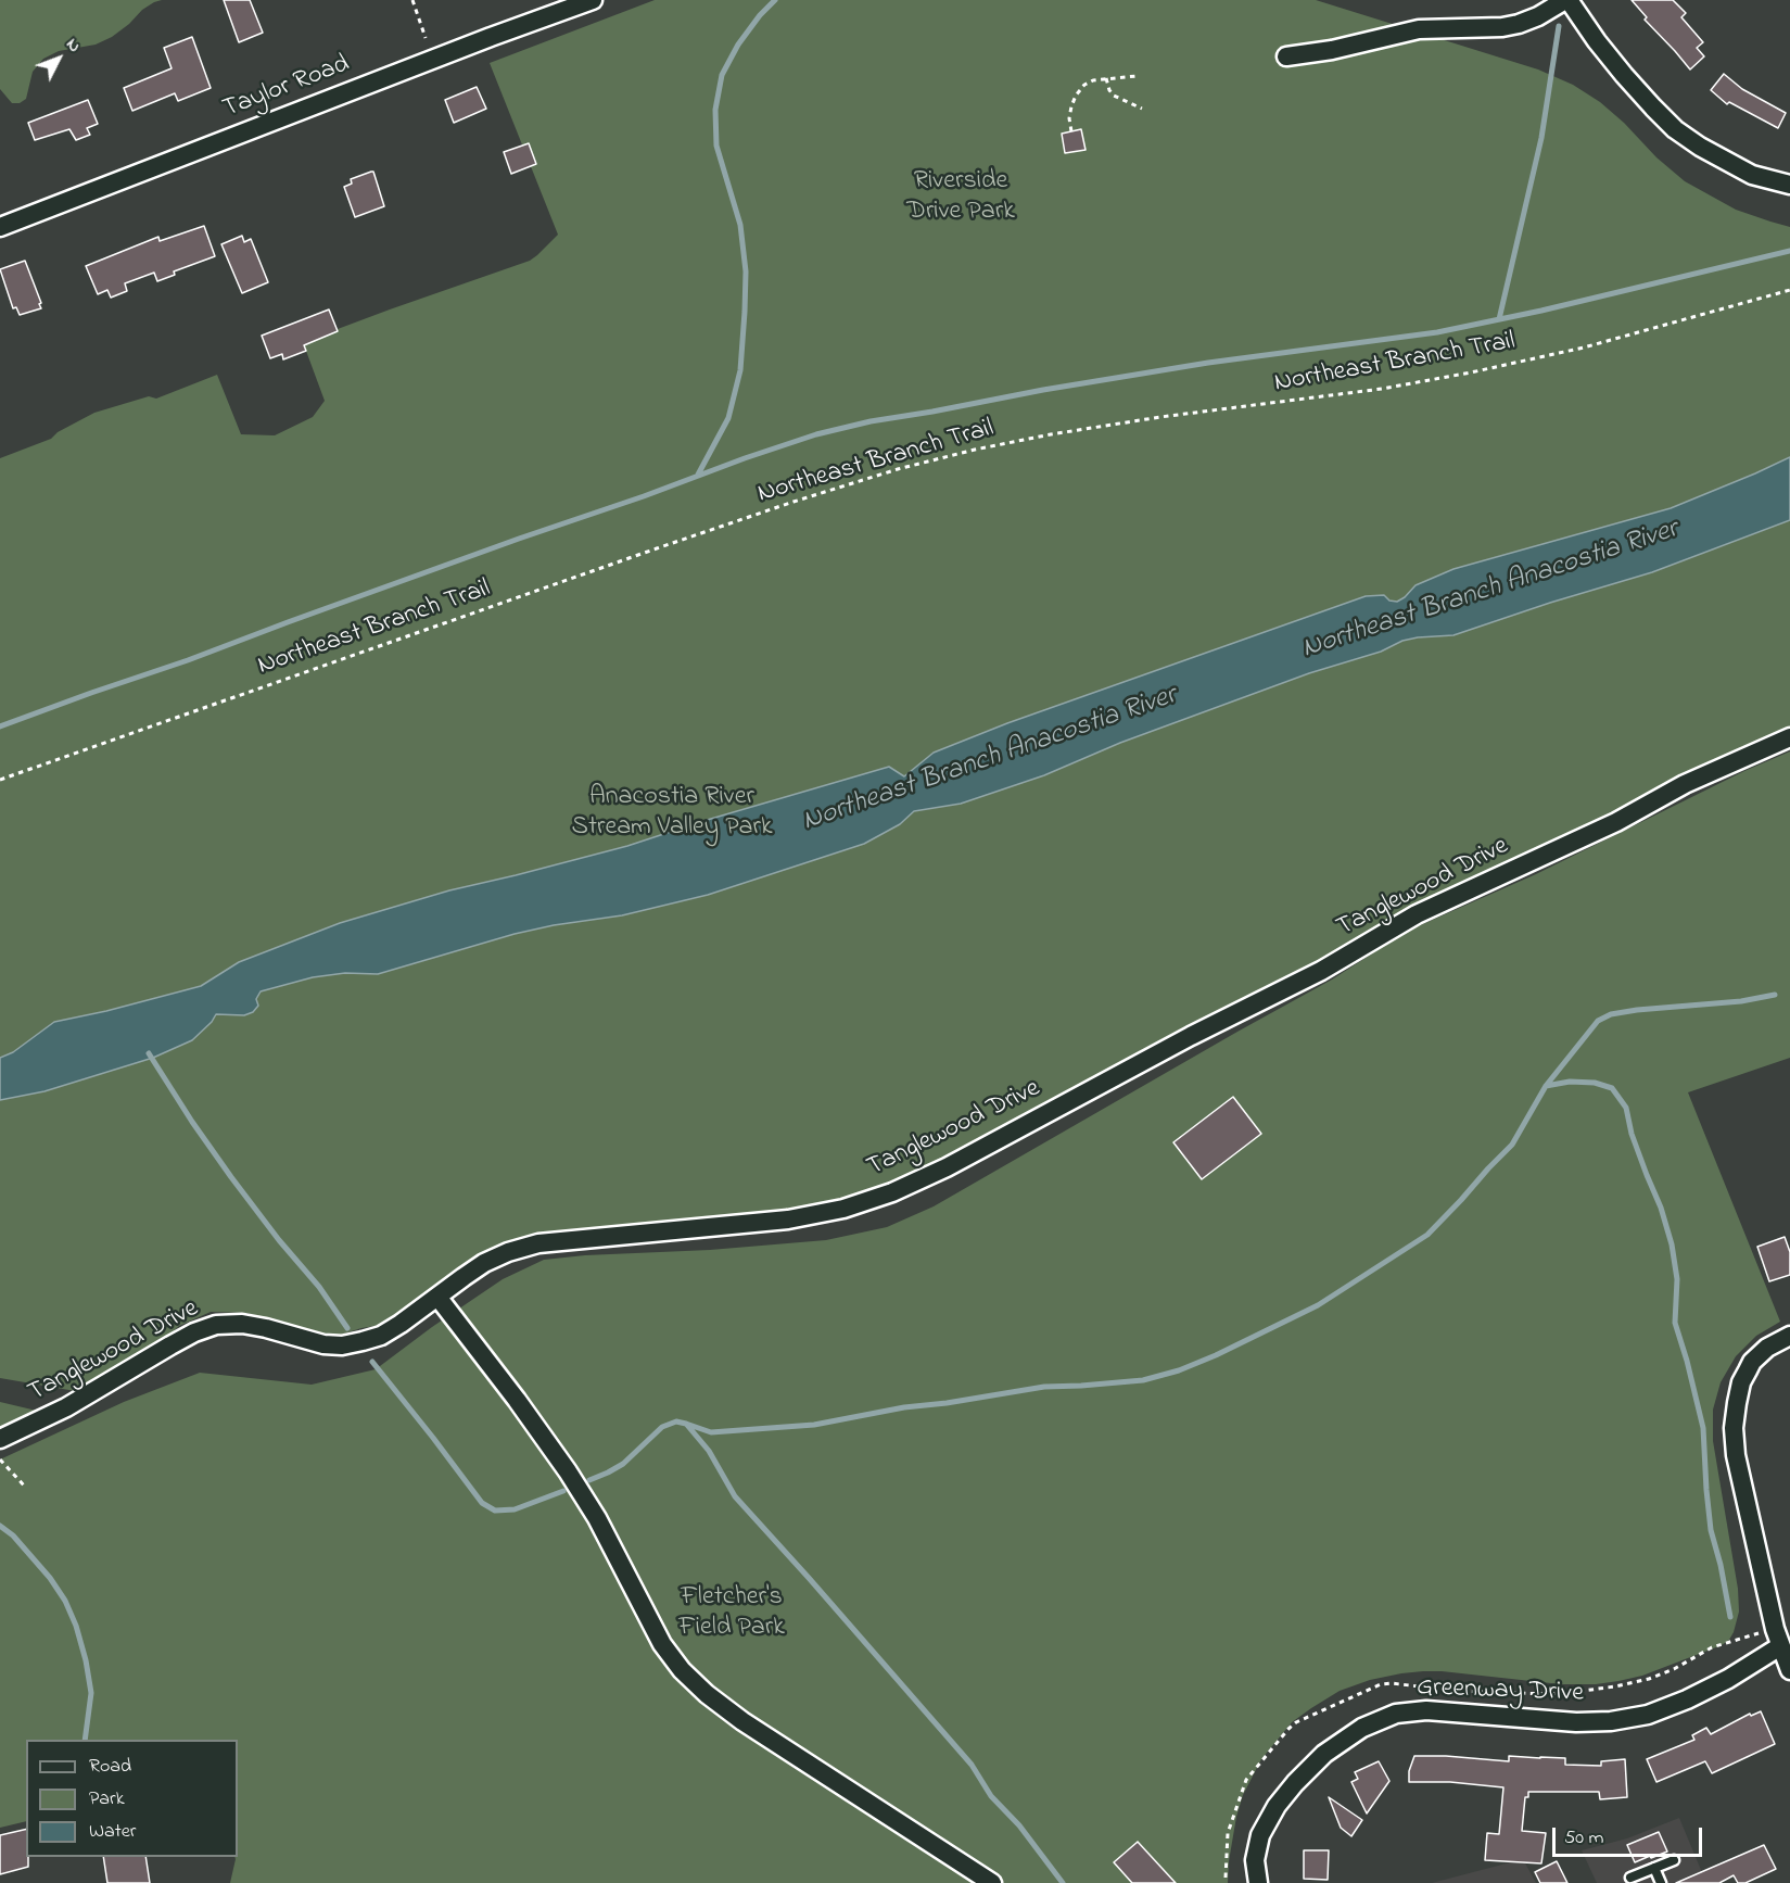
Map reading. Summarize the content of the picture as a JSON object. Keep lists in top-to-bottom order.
{
  "streets": {
    "street": ["Taylor Road", "Tanglewood Drive", "Greenway Drive"],
    "path": ["Northeast Branch Trail"]
  },
  "water": ["Northeast Branch Anacostia River"],
  "parks": ["Riverside Drive Park", "Anacostia River Stream Valley Park", "Fletcher's Field Park"],
  "legend": ["Road", "Park", "Water"],
  "scale_bar": "50 m",
  "north": "top right"
}
